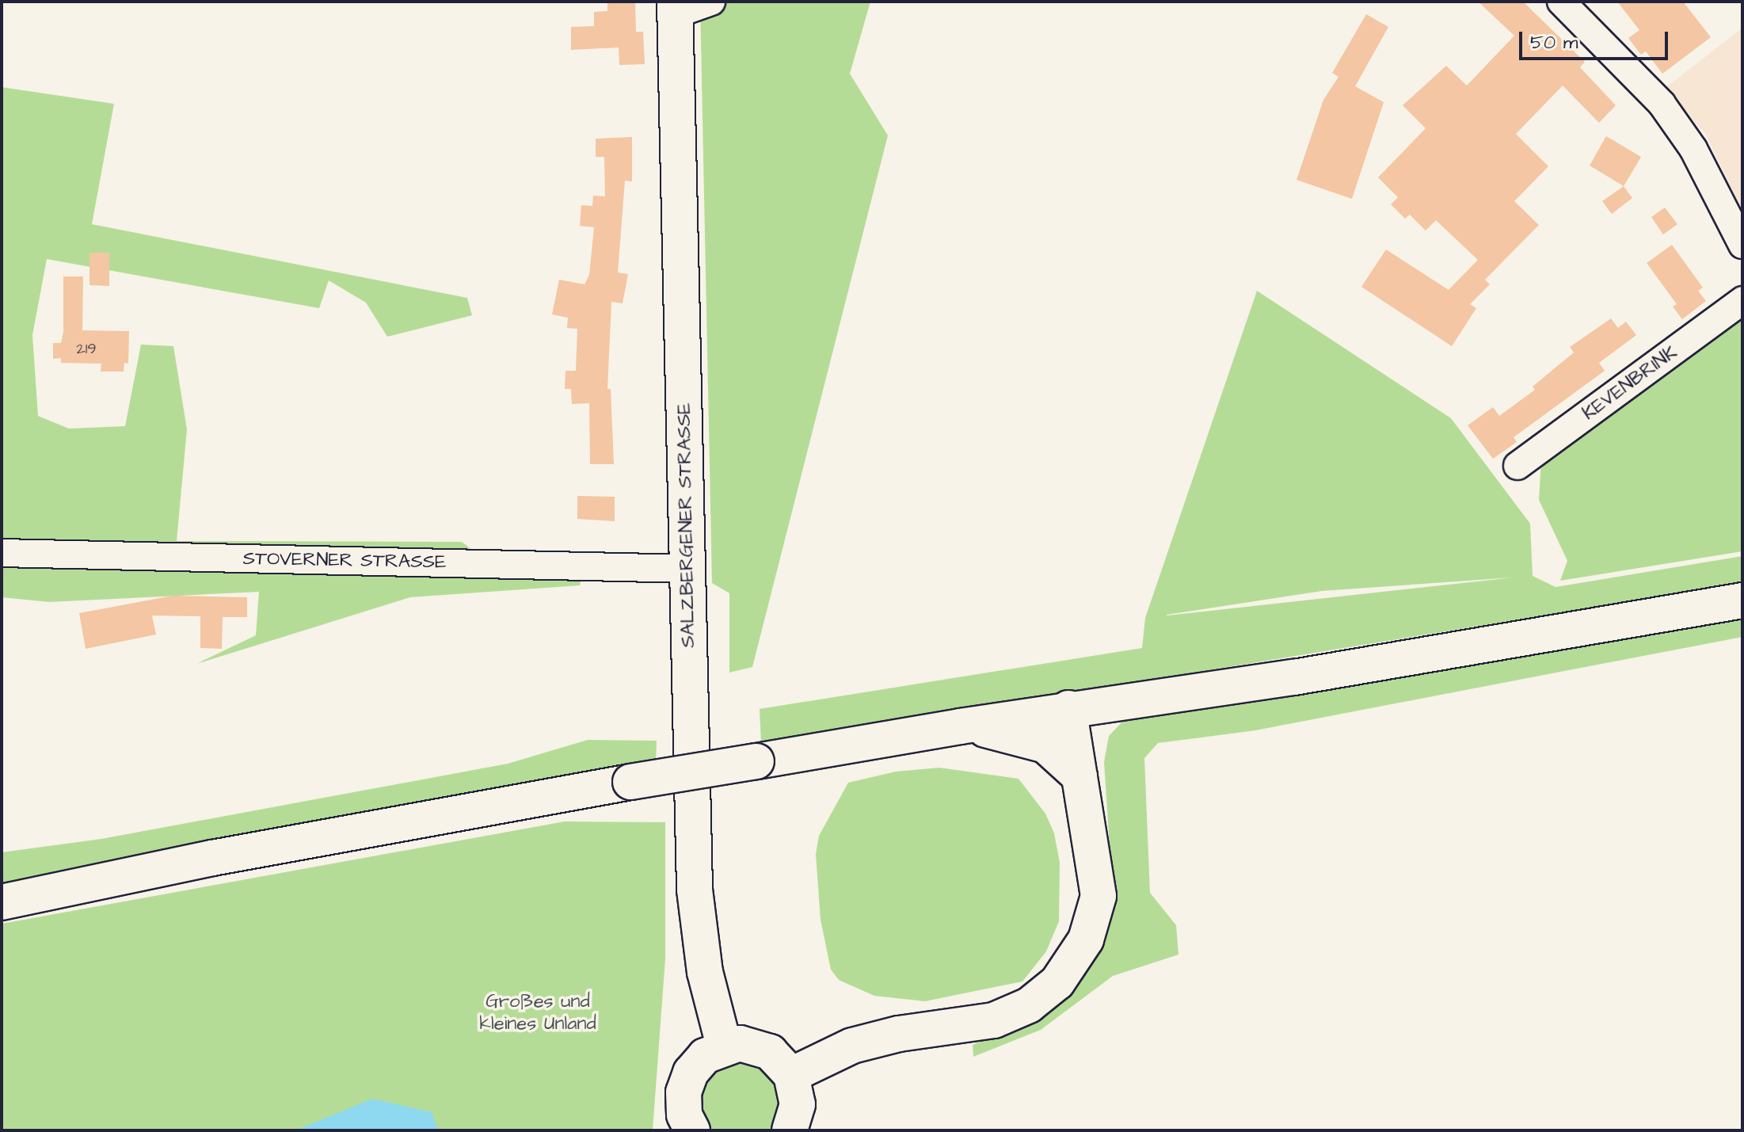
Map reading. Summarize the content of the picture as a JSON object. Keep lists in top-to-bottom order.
{
  "streets": {
    "main road": ["SALZBERGENER STRASSE"],
    "street": ["KEVENBRINK", "STOVERNER STRASSE"]
  },
  "crossings": [
    ["SALZBERGENER STRASSE", "STOVERNER STRASSE"]
  ],
  "parks": ["Großes und kleines Unland"],
  "house_numbers": ["219"],
  "scale_bar": "50 m"
}
